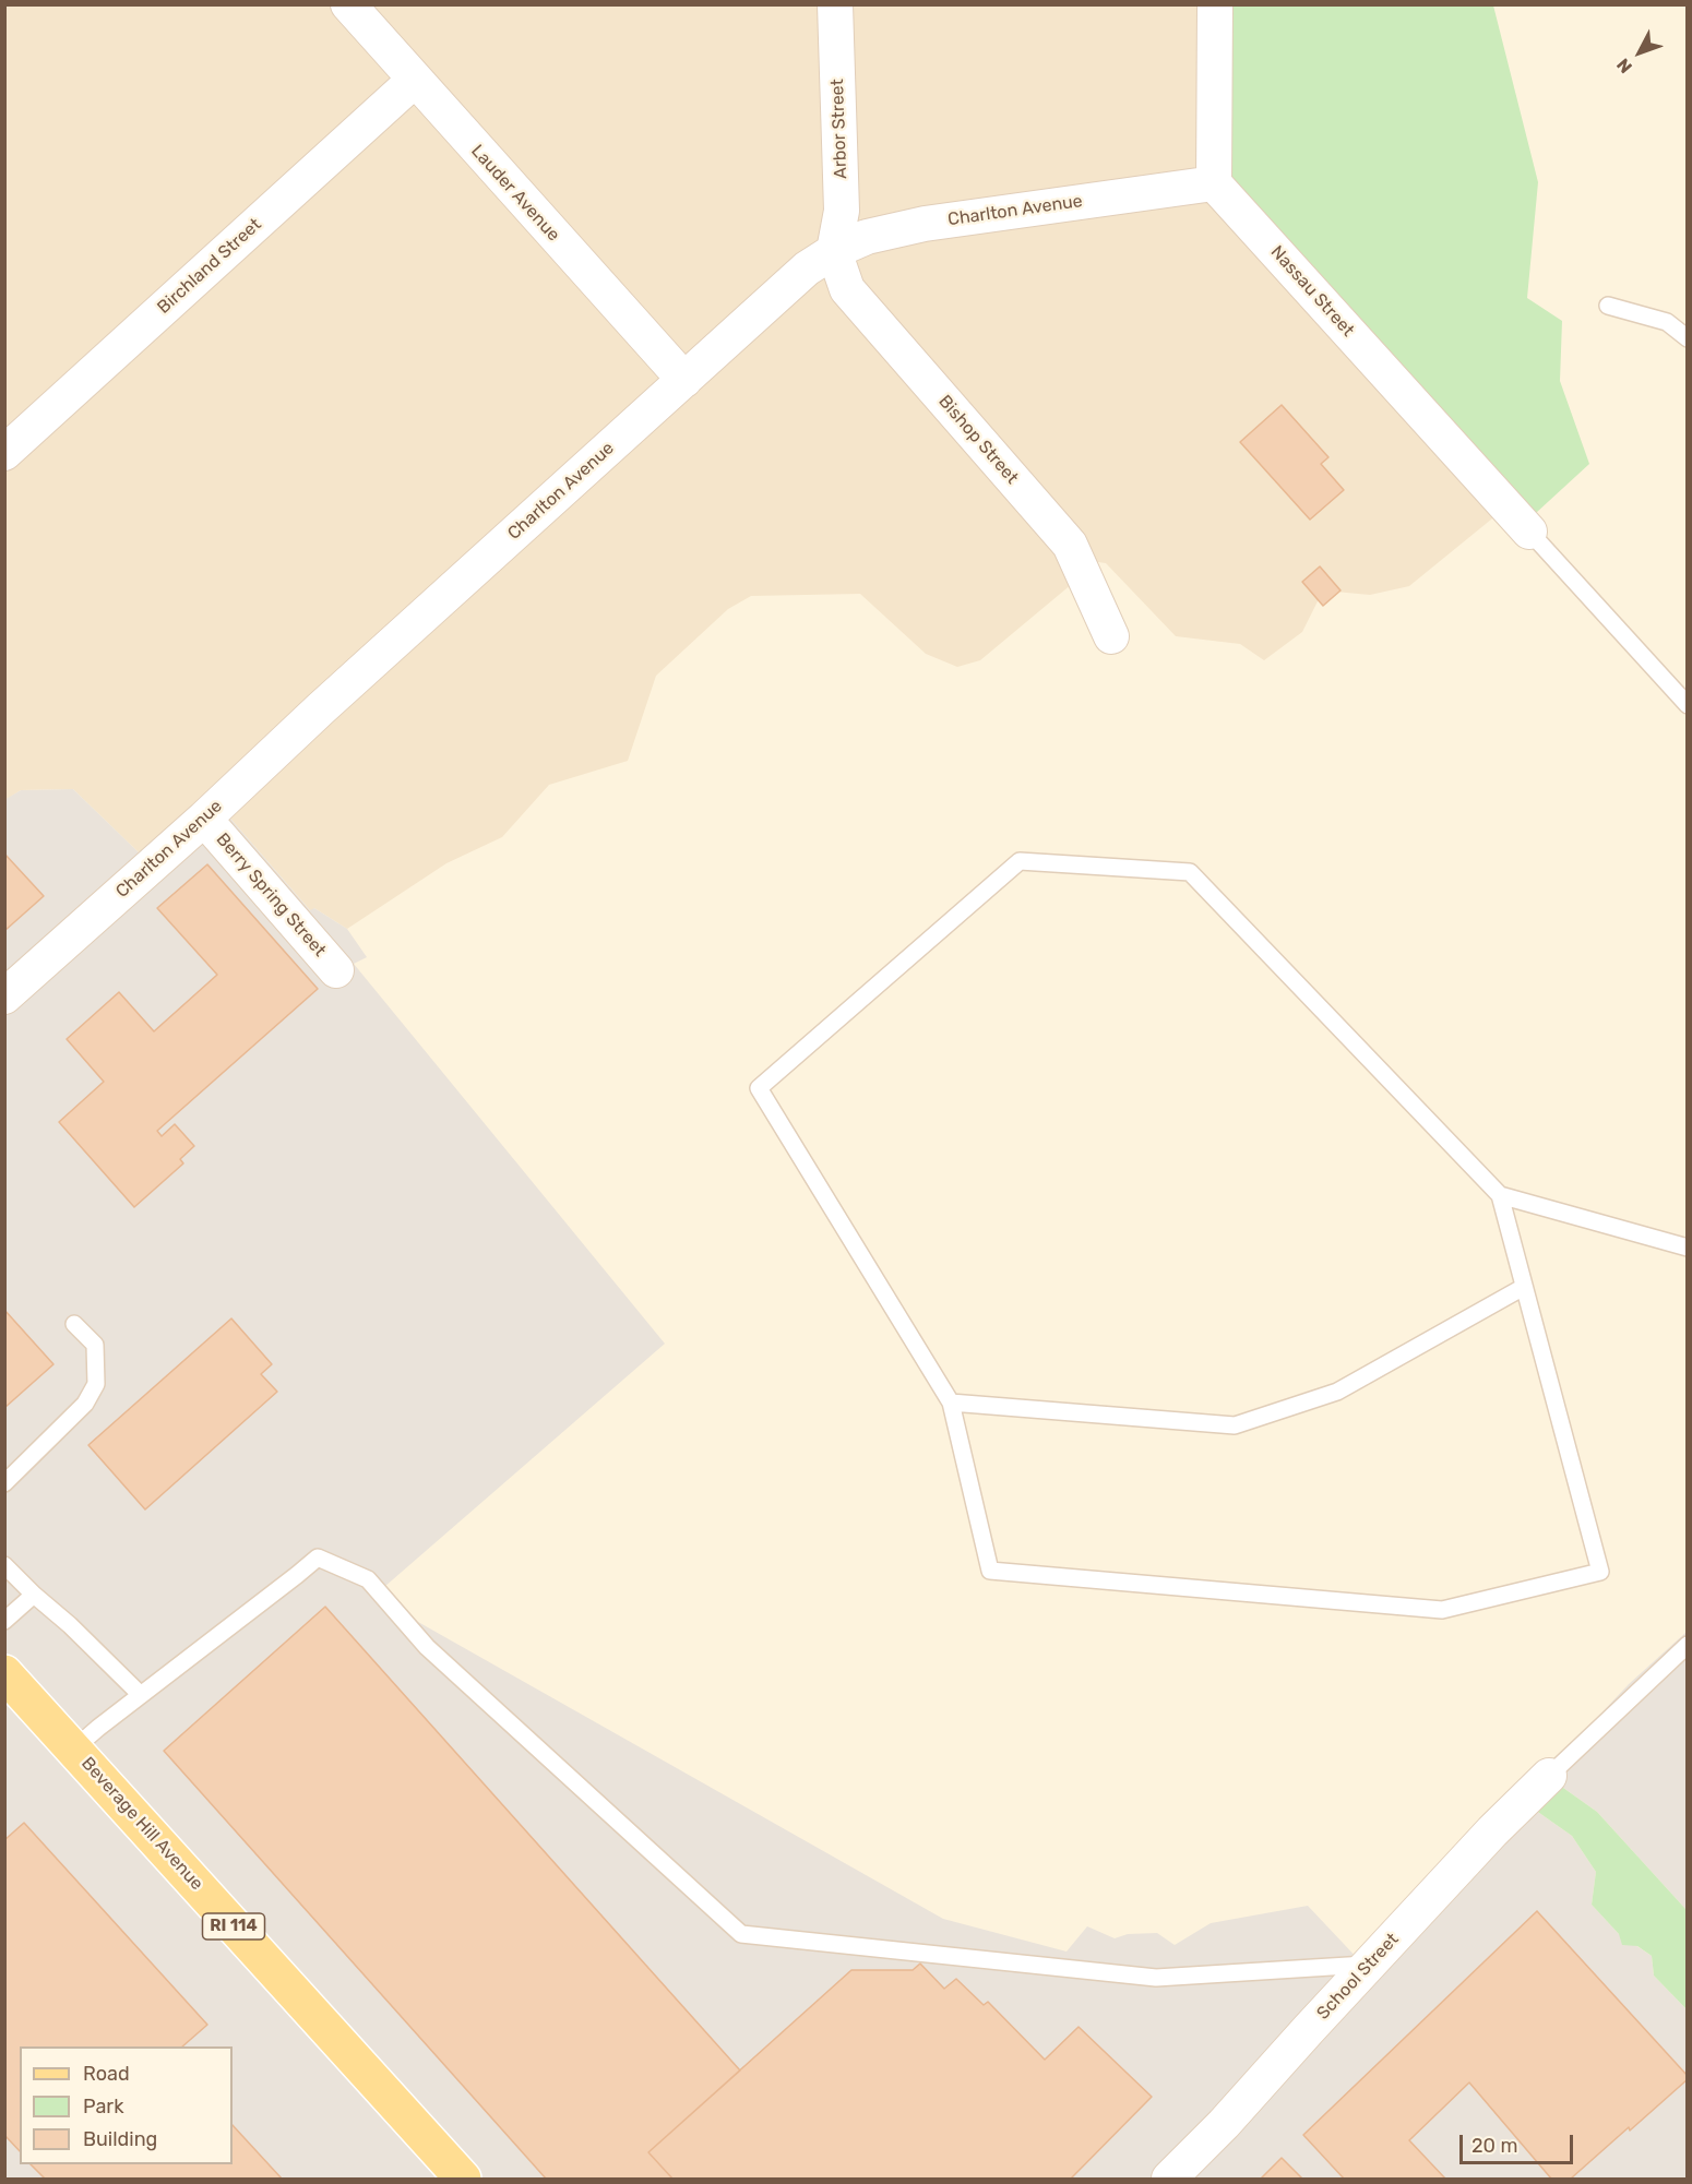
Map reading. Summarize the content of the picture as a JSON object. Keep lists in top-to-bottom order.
{
  "streets": {
    "main road": ["Beverage Hill Avenue", "RI 114"],
    "street": [
      "Arbor Street",
      "Lauder Avenue",
      "Charlton Avenue",
      "Birchland Street",
      "Nassau Street",
      "Bishop Street",
      "Berry Spring Street",
      "School Street"
    ]
  },
  "crossings": [
    ["Arbor Street", "Charlton Avenue"],
    ["Arbor Street", "Bishop Street"],
    ["Lauder Avenue", "Charlton Avenue"],
    ["Lauder Avenue", "Birchland Street"],
    ["Charlton Avenue", "Nassau Street"],
    ["Charlton Avenue", "Bishop Street"],
    ["Charlton Avenue", "Berry Spring Street"]
  ],
  "legend": ["Road", "Park", "Building"],
  "scale_bar": "20 m",
  "north": "bottom left"
}
